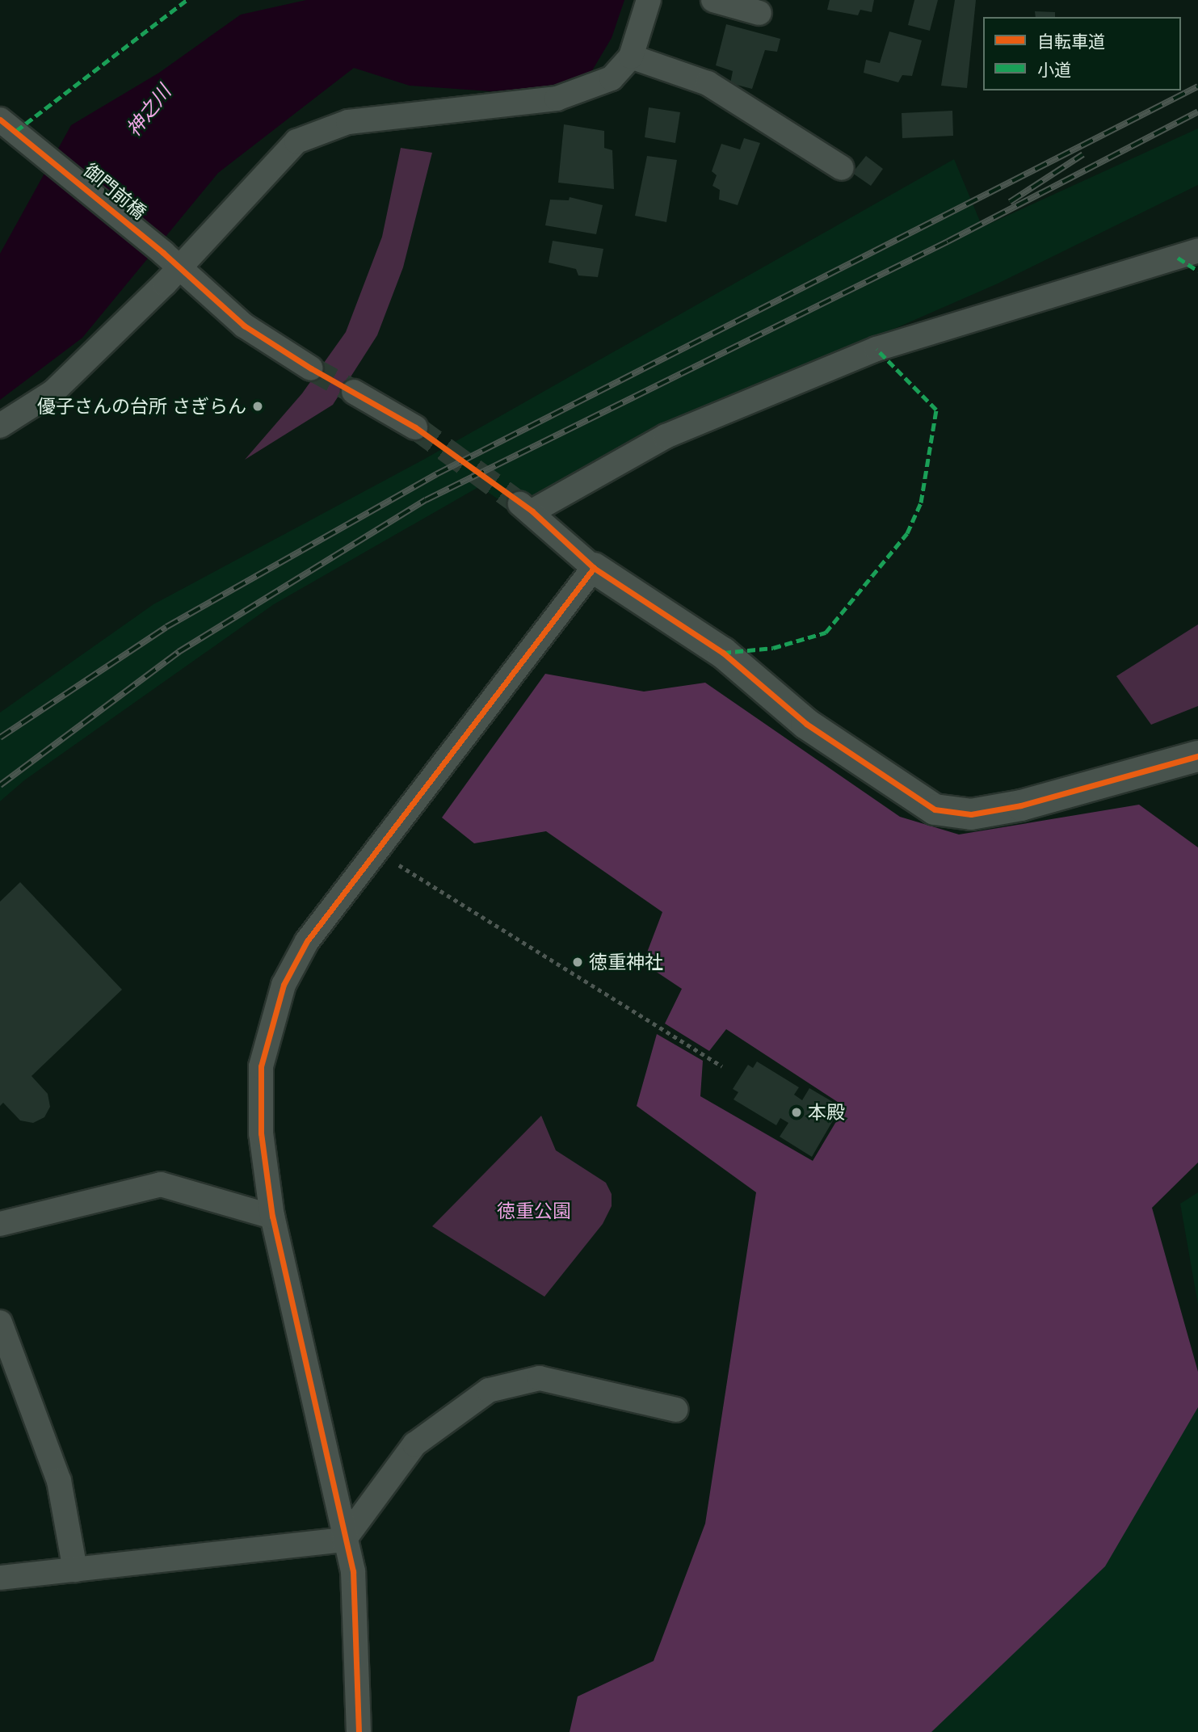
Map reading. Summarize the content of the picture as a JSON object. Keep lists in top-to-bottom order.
{
  "streets": {
    "street": ["御門前橋"]
  },
  "water": ["神之川"],
  "parks": ["徳重公園"],
  "places": ["優子さんの台所 さぎらん", "徳重神社", "本殿"],
  "legend": ["自転車道", "小道"]
}
